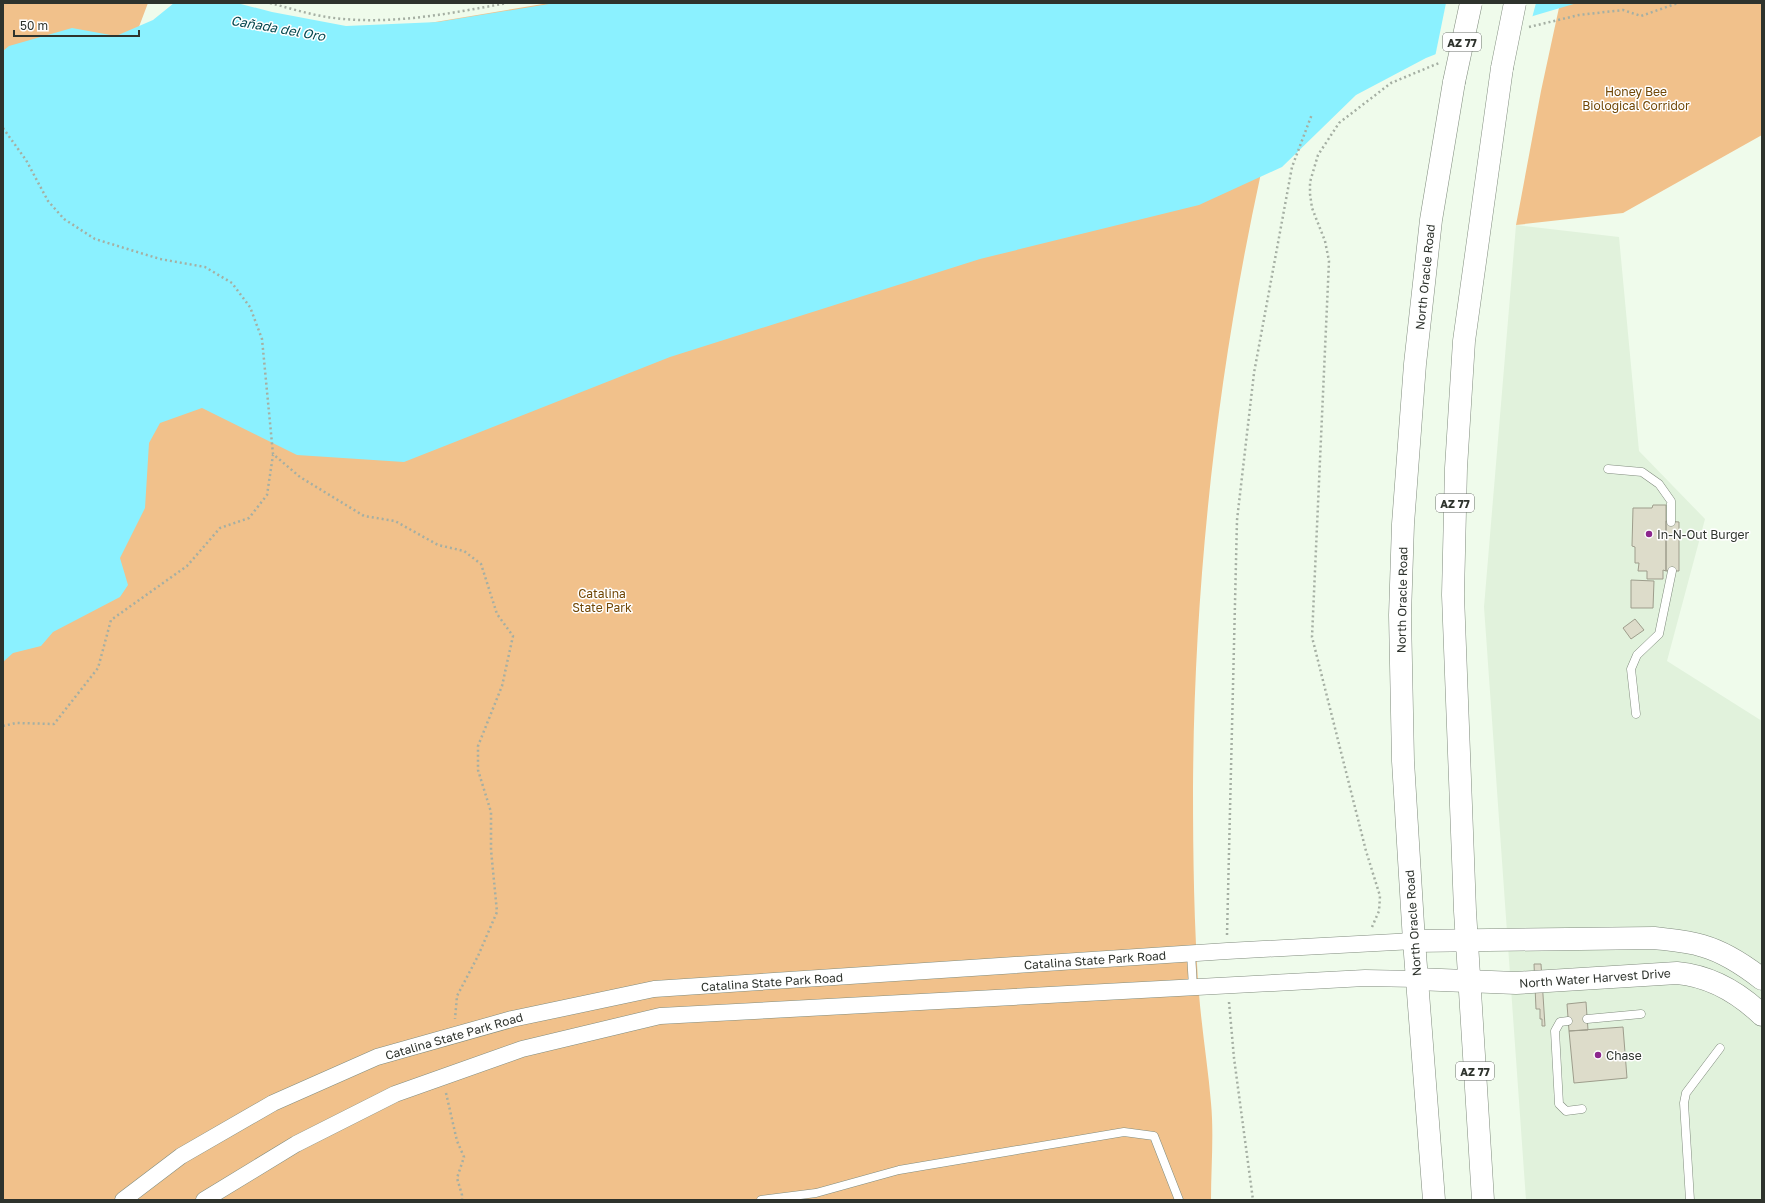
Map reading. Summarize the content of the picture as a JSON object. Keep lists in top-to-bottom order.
{
  "streets": {
    "main road": [
      "AZ 77",
      "North Oracle Road",
      "Catalina State Park Road",
      "North Water Harvest Drive"
    ]
  },
  "crossings": [
    ["AZ 77", "Catalina State Park Road"],
    ["AZ 77", "North Water Harvest Drive"],
    ["North Oracle Road", "Catalina State Park Road"],
    ["North Oracle Road", "North Water Harvest Drive"]
  ],
  "water": ["Cañada del Oro"],
  "parks": ["Honey Bee Biological Corridor", "Catalina State Park"],
  "places": ["In-N-Out Burger", "Chase"],
  "scale_bar": "50 m"
}
